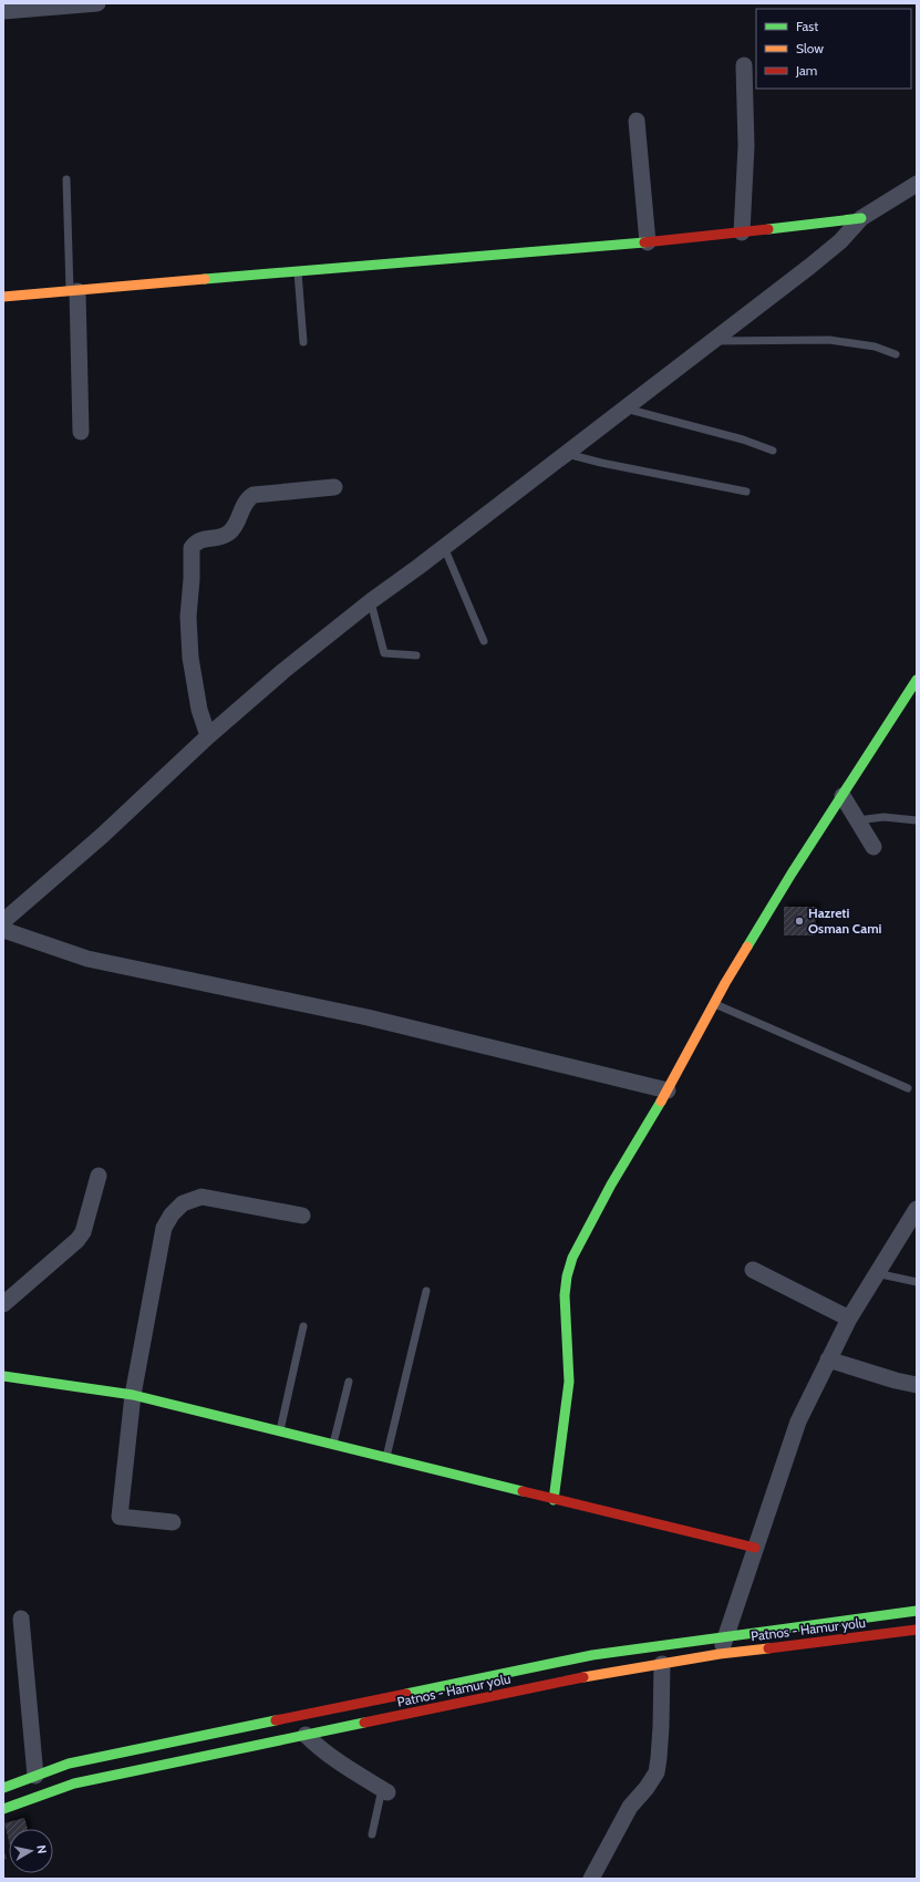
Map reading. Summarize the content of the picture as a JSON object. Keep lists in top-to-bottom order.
{
  "streets": {
    "street": ["Patnos - Hamur yolu"]
  },
  "places": ["Hazreti Osman Cami"],
  "legend": ["Fast", "Slow", "Jam"],
  "north": "right"
}
